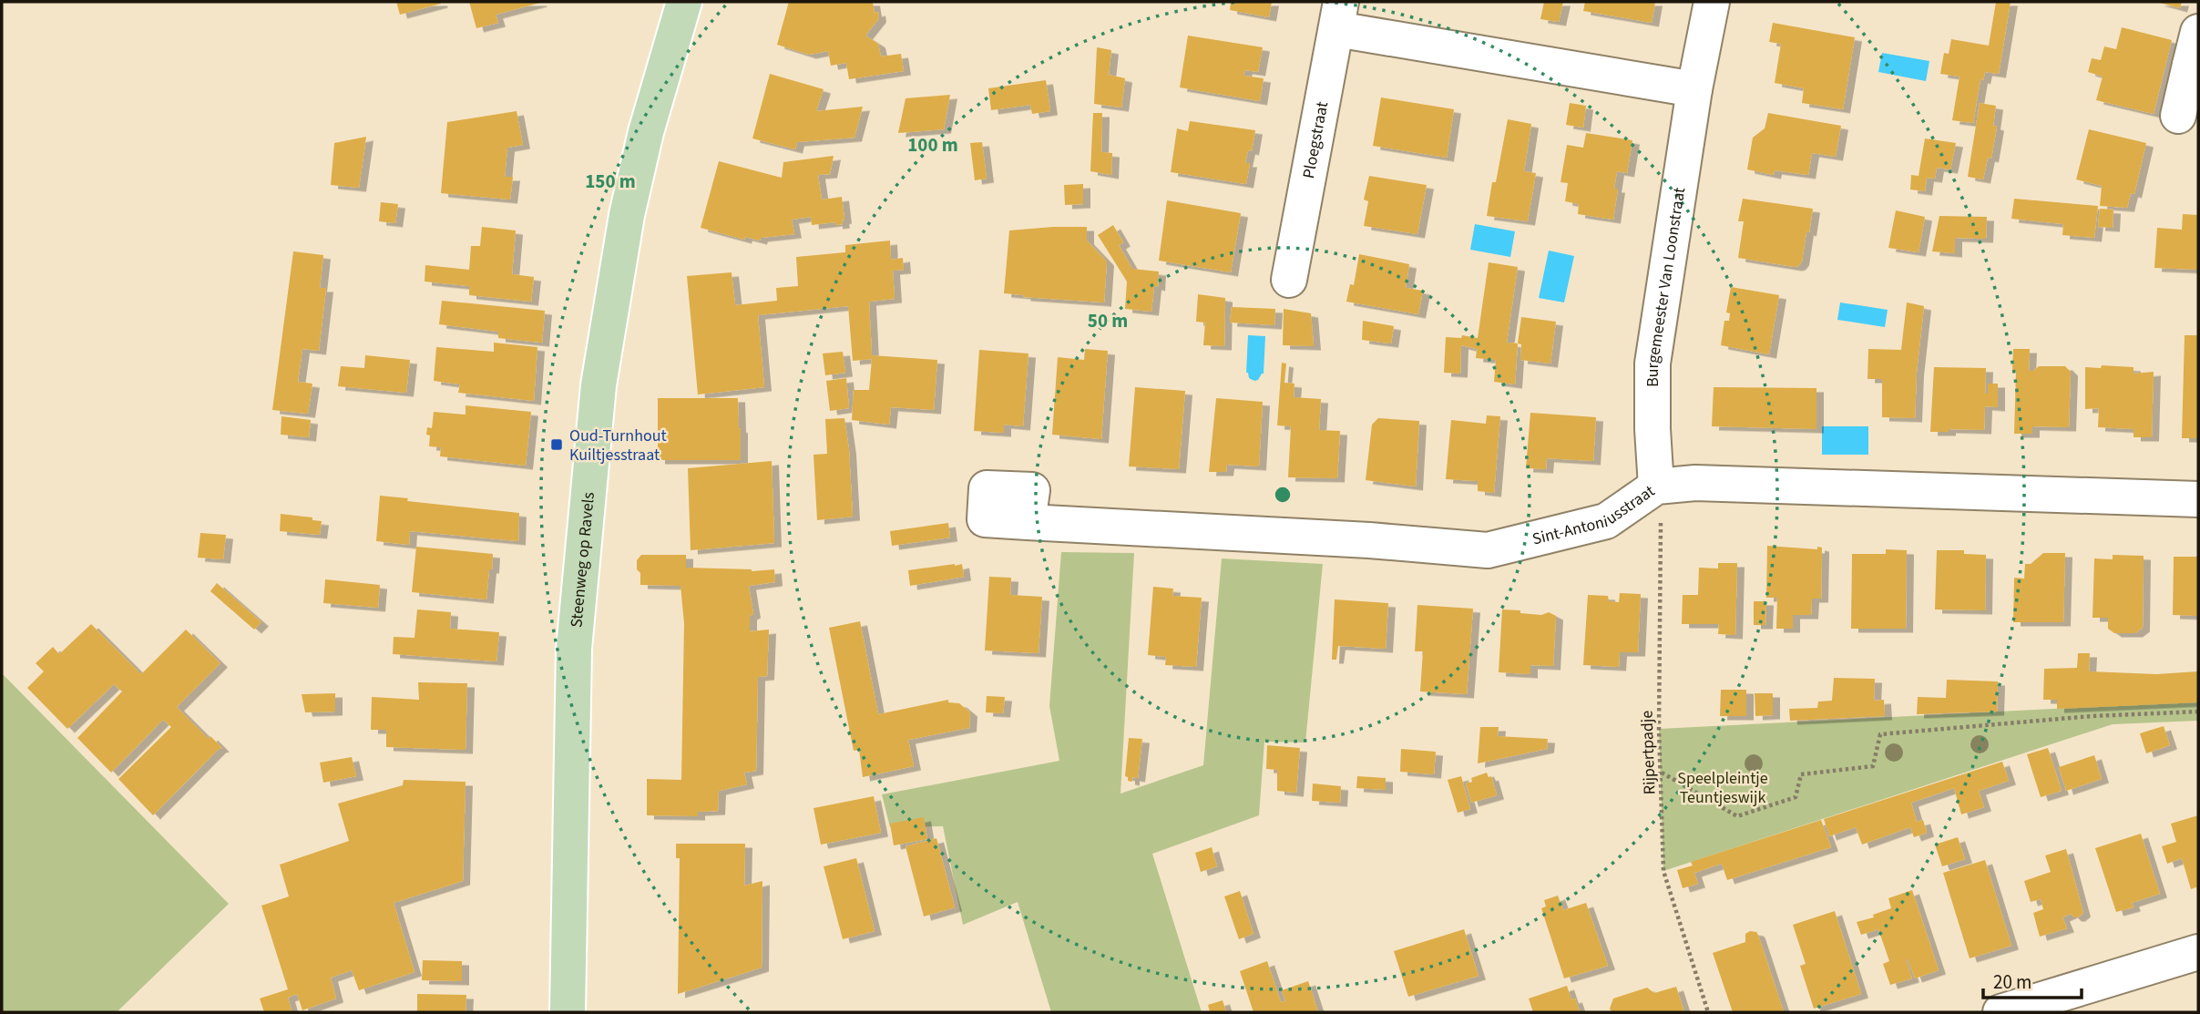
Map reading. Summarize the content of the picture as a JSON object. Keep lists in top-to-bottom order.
{
  "streets": {
    "main road": ["Steenweg op Ravels"],
    "street": ["Ploegstraat", "Burgemeester Van Loonstraat", "Sint-Antoniusstraat"],
    "path": ["Rijpertpadje"]
  },
  "crossings": [
    ["Burgemeester Van Loonstraat", "Sint-Antoniusstraat"],
    ["Burgemeester Van Loonstraat", "Rijpertpadje"],
    ["Sint-Antoniusstraat", "Rijpertpadje"]
  ],
  "parks": ["Speelpleintje Teuntjeswijk"],
  "places": {
    "transit": ["Oud-Turnhout Kuiltjesstraat"]
  },
  "scale_bar": "20 m",
  "rings": ["100 m", "150 m", "50 m"]
}
